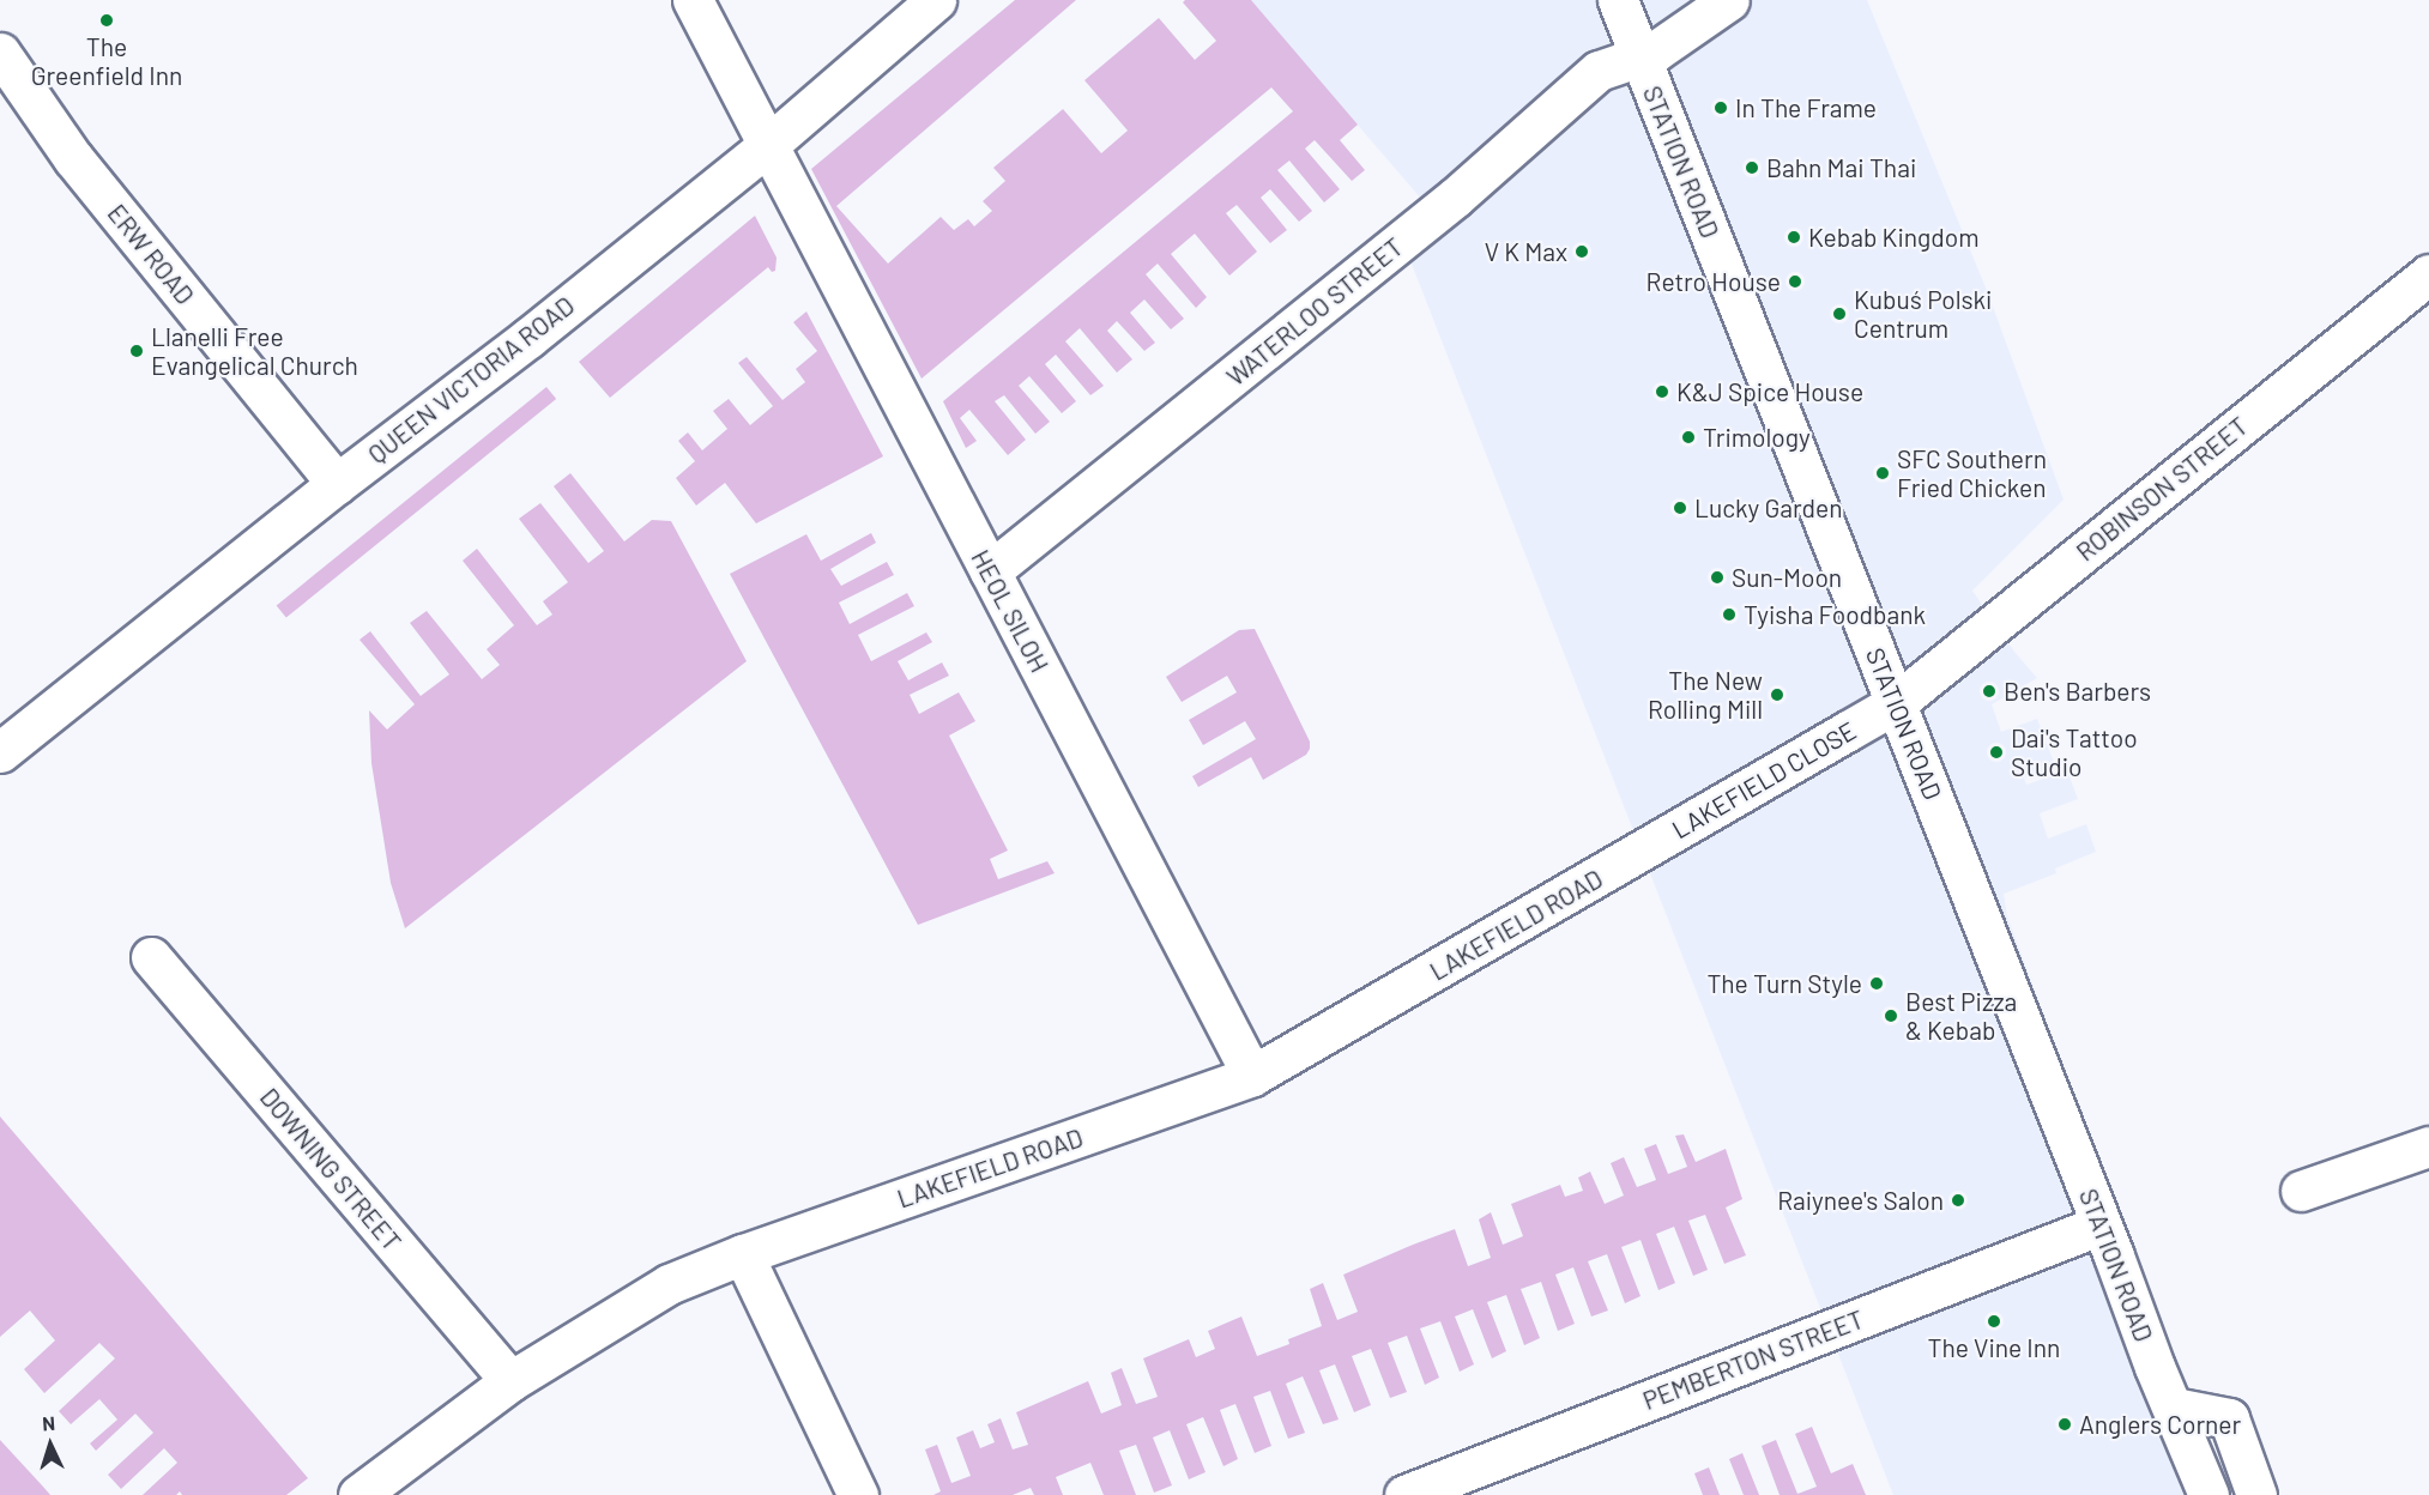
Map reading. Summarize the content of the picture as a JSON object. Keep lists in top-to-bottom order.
{
  "streets": {
    "street": [
      "STATION ROAD",
      "ERW ROAD",
      "WATERLOO STREET",
      "QUEEN VICTORIA ROAD",
      "ROBINSON STREET",
      "HEOL SILOH",
      "LAKEFIELD CLOSE",
      "LAKEFIELD ROAD",
      "DOWNING STREET",
      "PEMBERTON STREET"
    ]
  },
  "crossings": [
    ["STATION ROAD", "WATERLOO STREET"],
    ["STATION ROAD", "ROBINSON STREET"],
    ["STATION ROAD", "LAKEFIELD CLOSE"],
    ["STATION ROAD", "PEMBERTON STREET"],
    ["ERW ROAD", "QUEEN VICTORIA ROAD"],
    ["WATERLOO STREET", "HEOL SILOH"],
    ["QUEEN VICTORIA ROAD", "HEOL SILOH"],
    ["ROBINSON STREET", "LAKEFIELD CLOSE"],
    ["HEOL SILOH", "LAKEFIELD ROAD"],
    ["LAKEFIELD CLOSE", "LAKEFIELD ROAD"],
    ["LAKEFIELD ROAD", "DOWNING STREET"]
  ],
  "places": [
    "The Greenfield Inn",
    "In The Frame",
    "Bahn Mai Thai",
    "Kebab Kingdom",
    "V K Max",
    "Retro House",
    "Kubuś Polski Centrum",
    "Llanelli Free Evangelical Church",
    "K&J Spice House",
    "Trimology",
    "SFC Southern Fried Chicken",
    "Lucky Garden",
    "Sun-Moon",
    "Tyisha Foodbank",
    "Ben's Barbers",
    "The New Rolling Mill",
    "Dai's Tattoo Studio",
    "The Turn Style",
    "Best Pizza & Kebab",
    "Raiynee's Salon",
    "The Vine Inn",
    "Anglers Corner"
  ],
  "north": "top"
}
